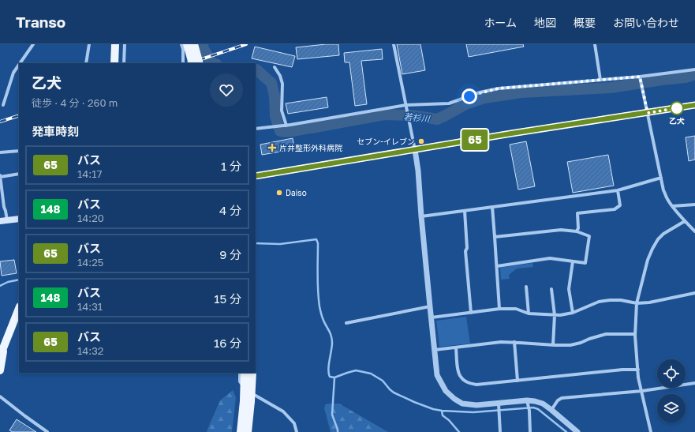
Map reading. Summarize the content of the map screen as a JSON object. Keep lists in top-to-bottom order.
{
  "water": ["若杉川"],
  "places": {
    "other": ["乙犬", "セブン-イレブン", "Daiso"],
    "health": ["片井整形外科病院"]
  },
  "lines": ["bus line 65"],
  "page": {
    "header": "Transo",
    "nav": [
      "ホーム",
      "地図",
      "概要",
      "お問い合わせ"
    ],
    "on_map": "65",
    "heading": [
      ["乙犬", "徒歩 · 4 分 · 260 m"],
      "発車時刻"
    ],
    "list": [
      {
        "mark": "65",
        "name": "バス",
        "note": "14:17",
        "value": "1 分"
      },
      {
        "mark": "148",
        "name": "バス",
        "note": "14:20",
        "value": "4 分"
      },
      {
        "mark": "65",
        "name": "バス",
        "note": "14:25",
        "value": "9 分"
      },
      {
        "mark": "148",
        "name": "バス",
        "note": "14:31",
        "value": "15 分"
      },
      {
        "mark": "65",
        "name": "バス",
        "note": "14:32",
        "value": "16 分"
      }
    ]
  }
}
